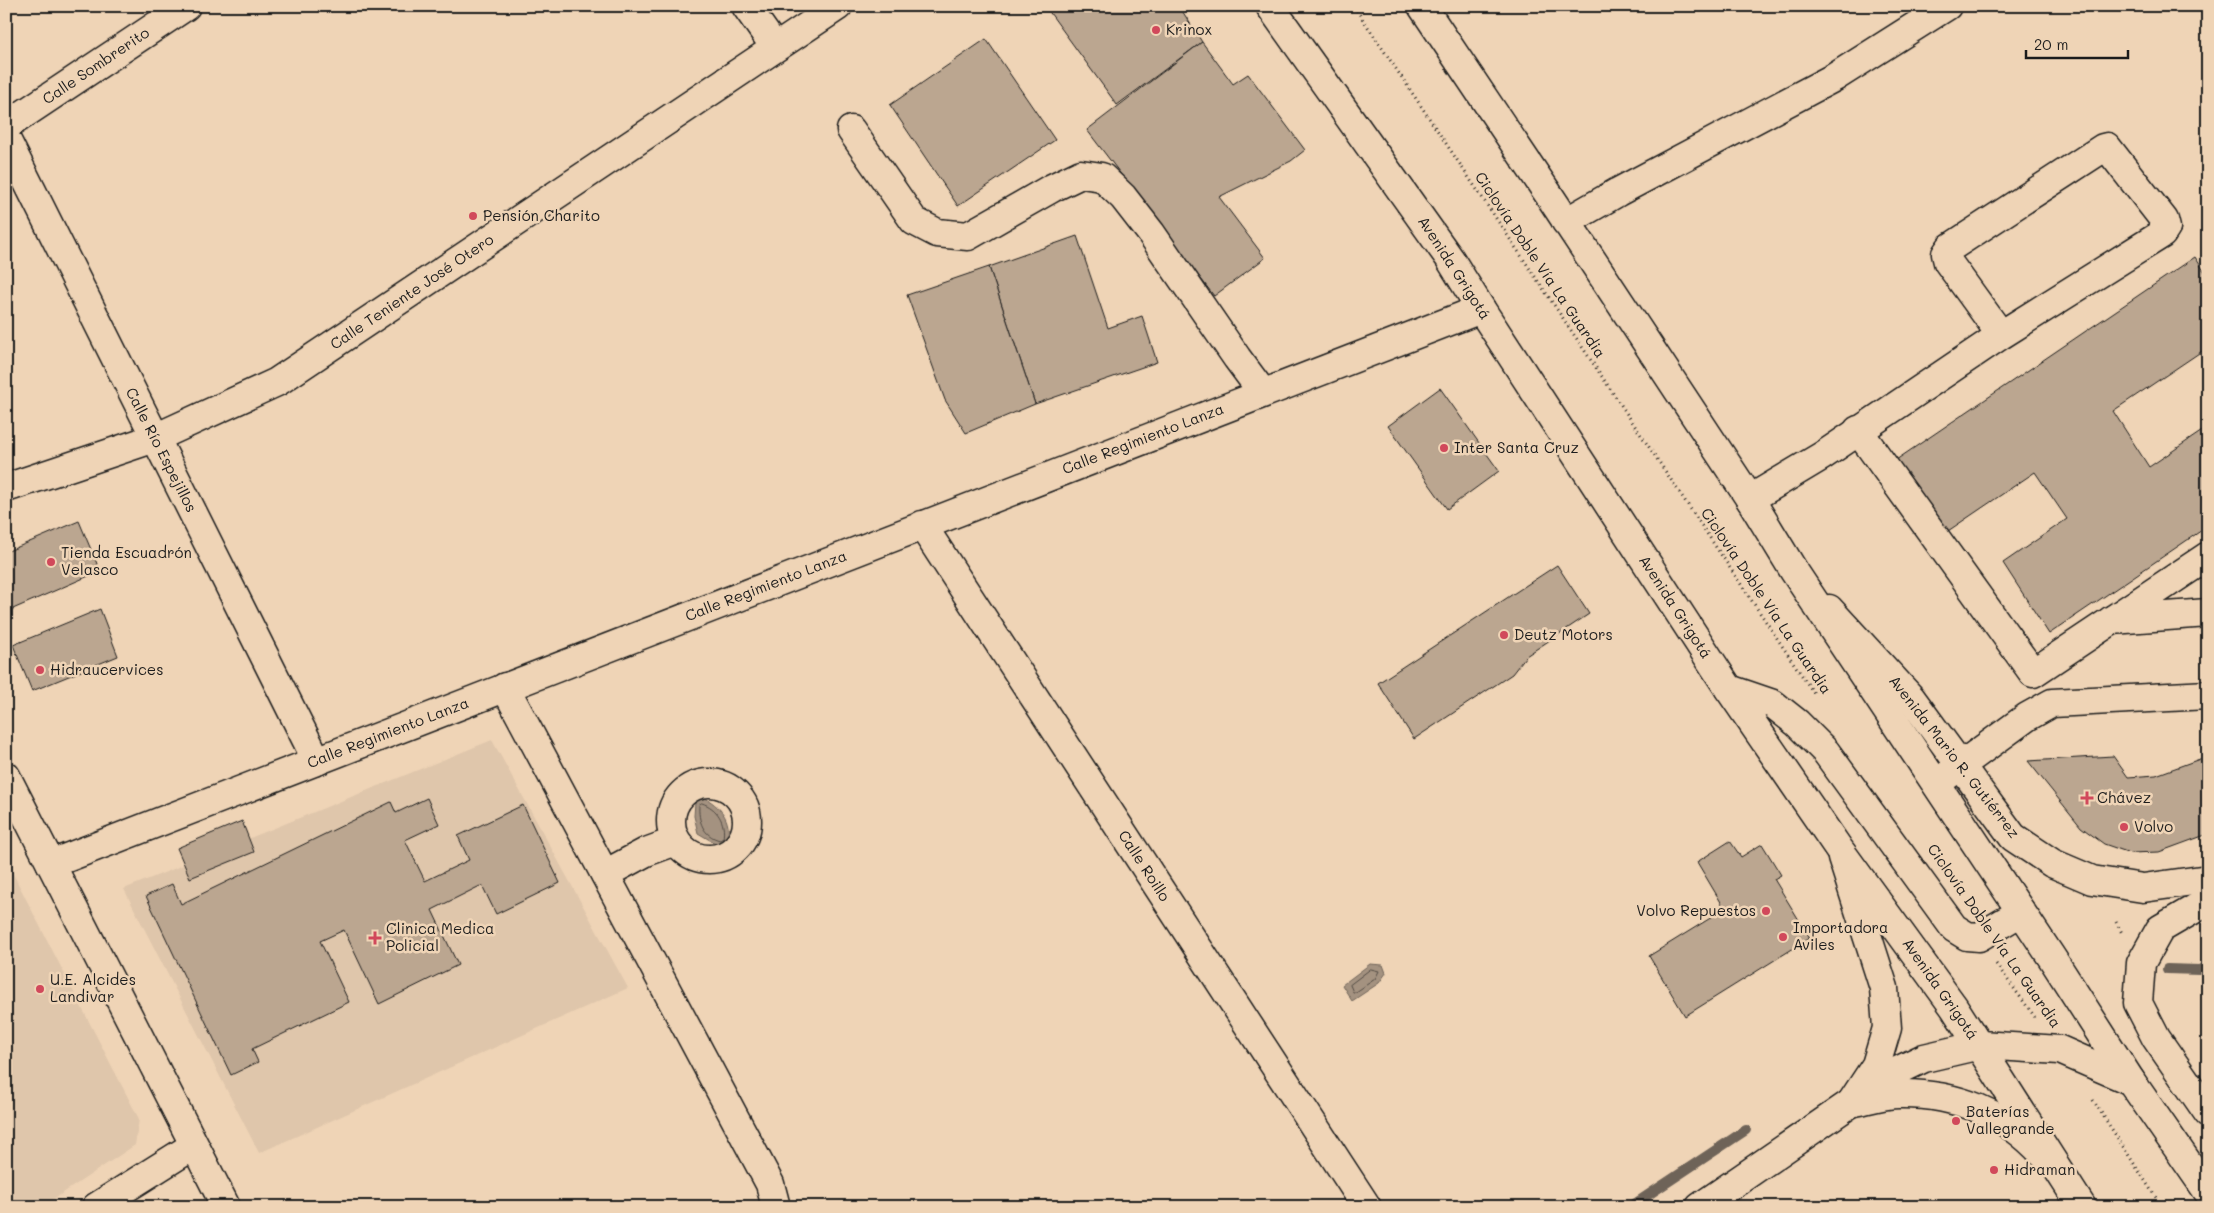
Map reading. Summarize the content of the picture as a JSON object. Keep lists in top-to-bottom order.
{
  "streets": {
    "street": [
      "Calle Sombrerito",
      "Avenida Grigotá",
      "Calle Teniente José Otero",
      "Calle Regimiento Lanza",
      "Calle Río Espejillos",
      "Avenida Mario R. Gutiérrez",
      "Calle Roillo"
    ],
    "path": ["Ciclovía Doble Vía La Guardia"]
  },
  "crossings": [
    ["Avenida Grigotá", "Calle Regimiento Lanza"],
    ["Calle Teniente José Otero", "Calle Río Espejillos"],
    ["Calle Regimiento Lanza", "Calle Río Espejillos"],
    ["Calle Regimiento Lanza", "Calle Roillo"]
  ],
  "places": {
    "other": [
      "Krinox",
      "Pensión Charito",
      "Inter Santa Cruz",
      "Tienda Escuadrón Velasco",
      "Deutz Motors",
      "Hidraucervices",
      "Volvo",
      "Volvo Repuestos",
      "Importadora Aviles",
      "U.E. Alcides Landivar",
      "Baterías Vallegrande",
      "Hidraman"
    ],
    "health": ["Chávez", "Clinica Medica Policial"]
  },
  "scale_bar": "20 m"
}
